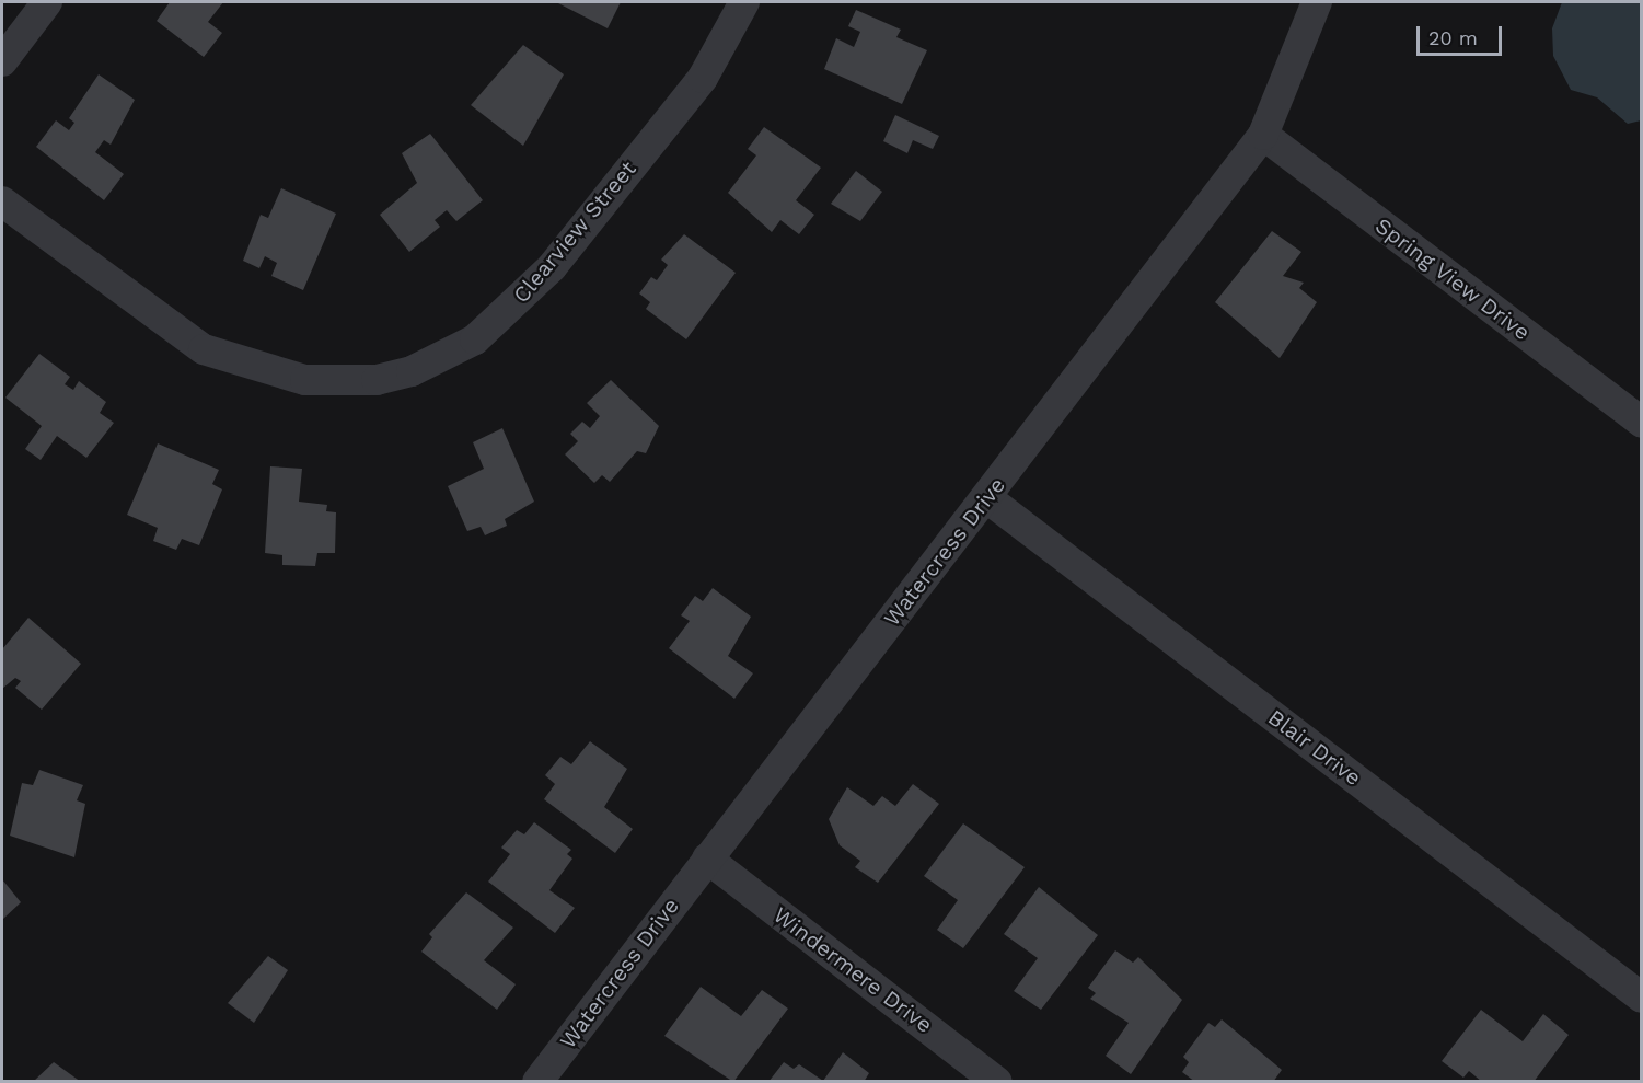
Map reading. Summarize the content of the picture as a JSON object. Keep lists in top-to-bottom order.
{
  "streets": {
    "street": [
      "Clearview Street",
      "Spring View Drive",
      "Watercress Drive",
      "Blair Drive",
      "Windermere Drive"
    ]
  },
  "crossings": [
    ["Spring View Drive", "Watercress Drive"],
    ["Watercress Drive", "Blair Drive"],
    ["Watercress Drive", "Windermere Drive"]
  ],
  "scale_bar": "20 m"
}
